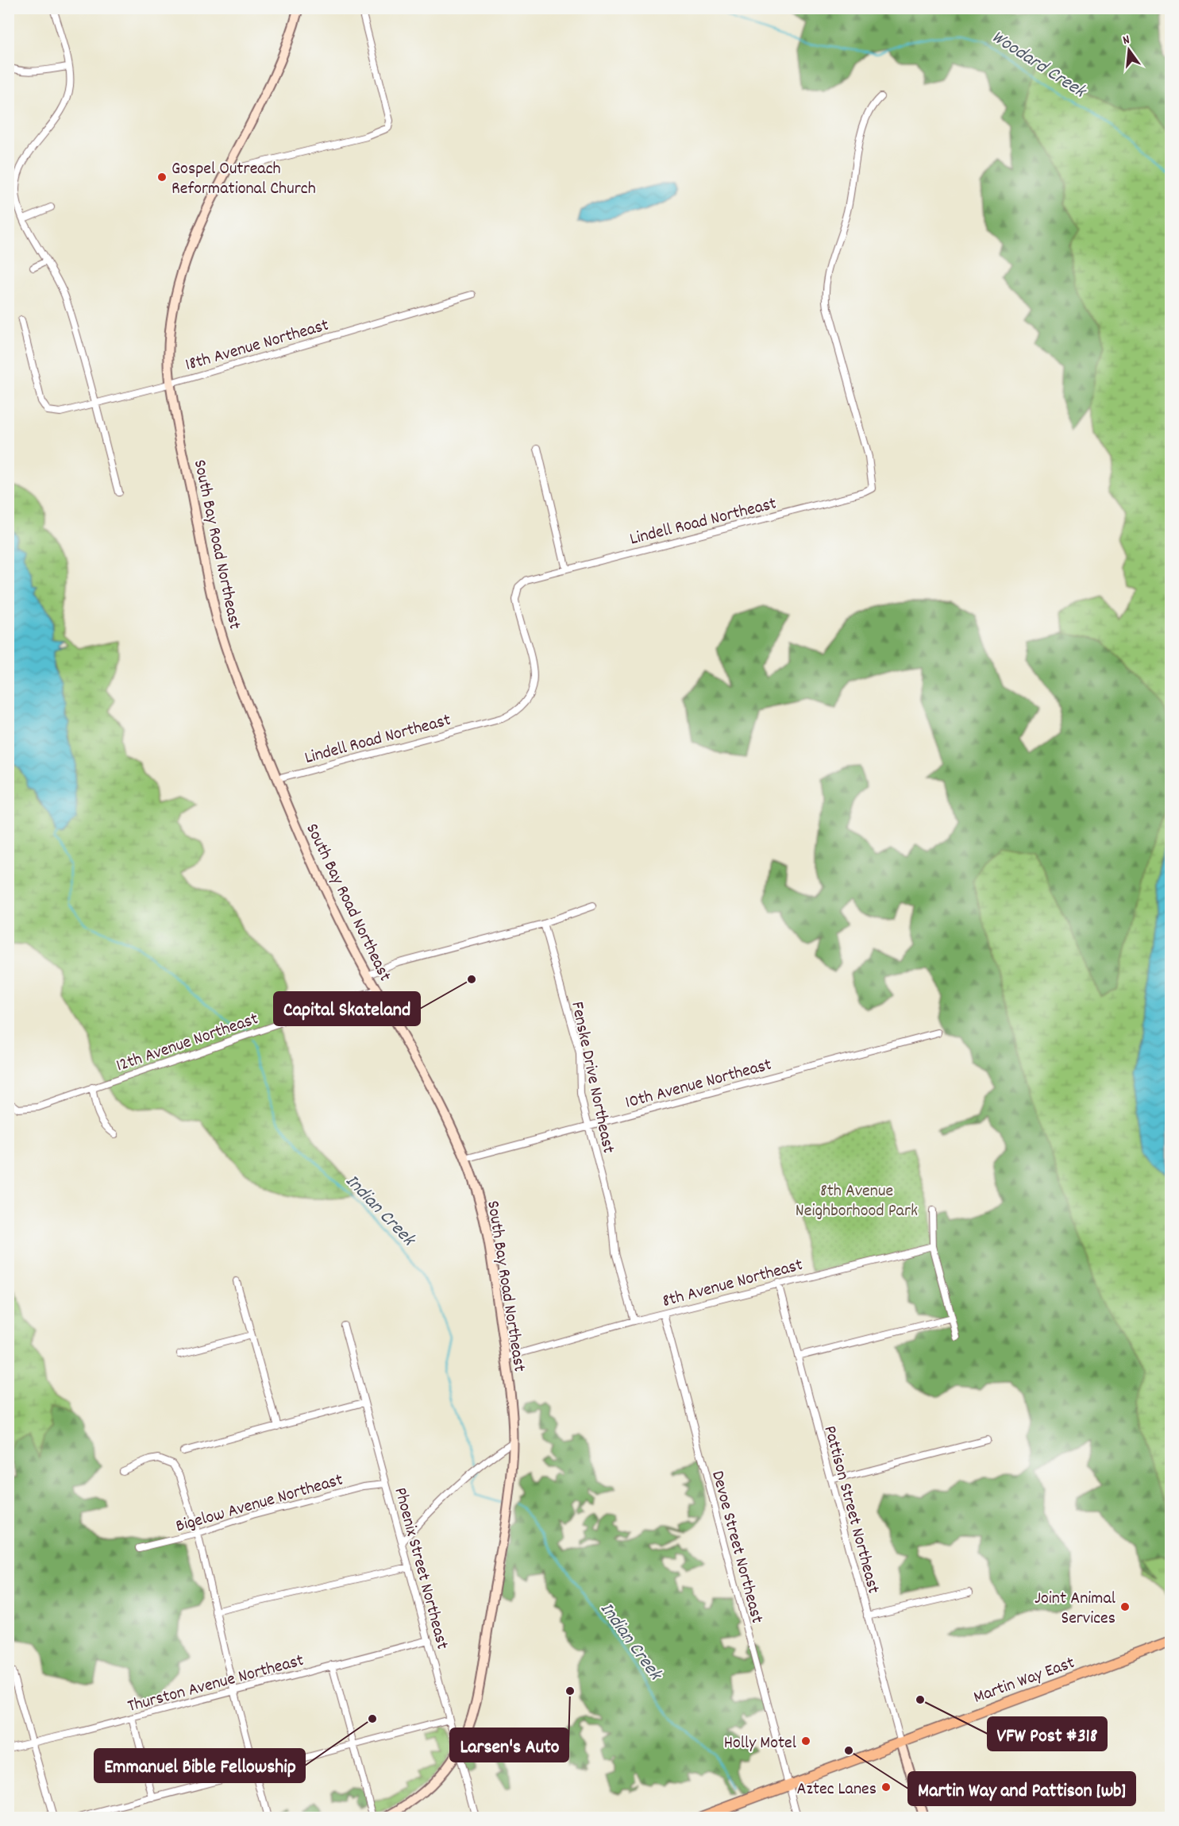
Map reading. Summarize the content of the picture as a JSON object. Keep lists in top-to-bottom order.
{
  "streets": {
    "main road": ["Martin Way East"],
    "street": [
      "18th Avenue Northeast",
      "Lindell Road Northeast",
      "South Bay Road Northeast",
      "12th Avenue Northeast",
      "Fenske Drive Northeast",
      "10th Avenue Northeast",
      "8th Avenue Northeast",
      "Bigelow Avenue Northeast",
      "Pattison Street Northeast",
      "Devoe Street Northeast",
      "Phoenix Street Northeast",
      "Thurston Avenue Northeast"
    ]
  },
  "crossings": [
    ["18th Avenue Northeast", "South Bay Road Northeast"],
    ["Lindell Road Northeast", "South Bay Road Northeast"],
    ["South Bay Road Northeast", "12th Avenue Northeast"],
    ["South Bay Road Northeast", "10th Avenue Northeast"],
    ["South Bay Road Northeast", "8th Avenue Northeast"],
    ["South Bay Road Northeast", "Phoenix Street Northeast"],
    ["Fenske Drive Northeast", "10th Avenue Northeast"],
    ["Fenske Drive Northeast", "8th Avenue Northeast"],
    ["8th Avenue Northeast", "Pattison Street Northeast"],
    ["8th Avenue Northeast", "Devoe Street Northeast"],
    ["Bigelow Avenue Northeast", "Phoenix Street Northeast"],
    ["Pattison Street Northeast", "Martin Way East"],
    ["Devoe Street Northeast", "Martin Way East"],
    ["Phoenix Street Northeast", "Thurston Avenue Northeast"]
  ],
  "water": ["Woodard Creek", "Indian Creek"],
  "parks": ["8th Avenue Neighborhood Park"],
  "places": [
    "Gospel Outreach Reformational Church",
    "Capital Skateland",
    "Joint Animal Services",
    "Larsen's Auto",
    "VFW Post #318",
    "Emmanuel Bible Fellowship",
    "Holly Motel",
    "Martin Way and Pattison [wb]",
    "Aztec Lanes"
  ],
  "north": "top"
}
